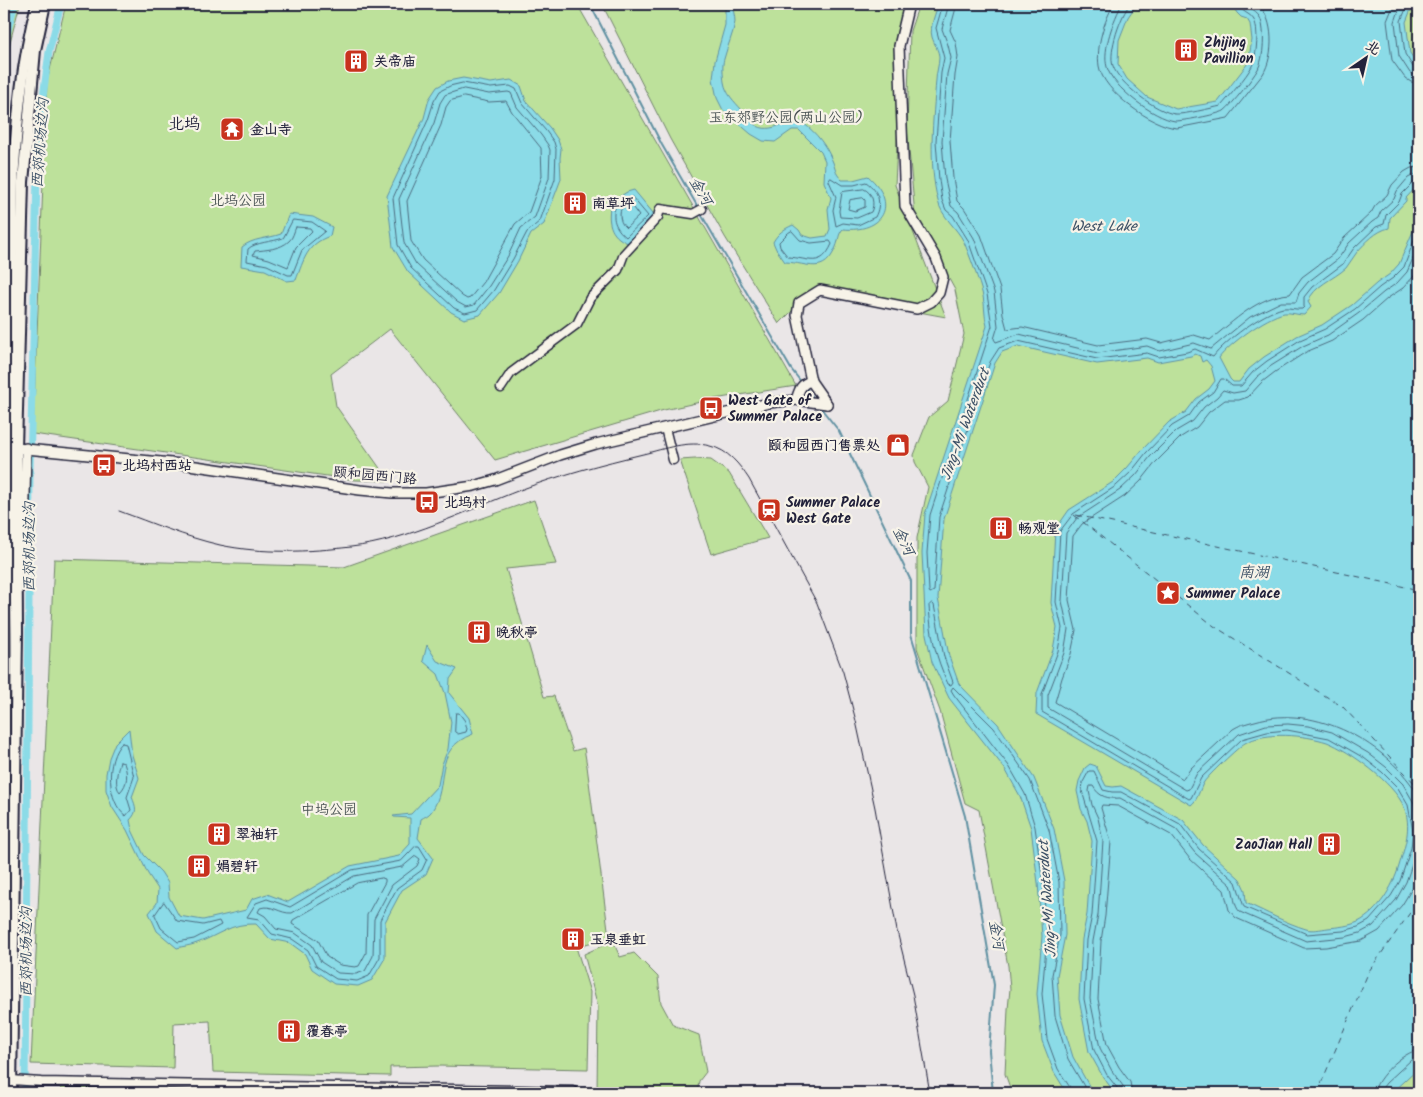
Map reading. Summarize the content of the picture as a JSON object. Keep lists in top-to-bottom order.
{
  "streets": {
    "street": ["颐和园西门路"]
  },
  "districts": ["北坞"],
  "water": [
    "西郊机场边沟",
    "金河",
    "West Lake",
    "Jing-Mi Waterduct",
    "南湖"
  ],
  "parks": ["玉东郊野公园(两山公园)", "北坞公园", "中坞公园"],
  "places": {
    "building": [
      "Zhijing Pavillion",
      "关帝庙",
      "南草坪",
      "畅观堂",
      "晚秋亭",
      "翠袖轩",
      "ZaoJian Hall",
      "娟碧轩",
      "玉泉垂虹",
      "覆春亭"
    ],
    "temple": ["金山寺"],
    "bus stop": ["West Gate of Summer Palace", "北坞村西站", "北坞村"],
    "shop": ["颐和园西门售票处"],
    "station": ["Summer Palace West Gate"],
    "place": ["Summer Palace"]
  },
  "north": "top right"
}
